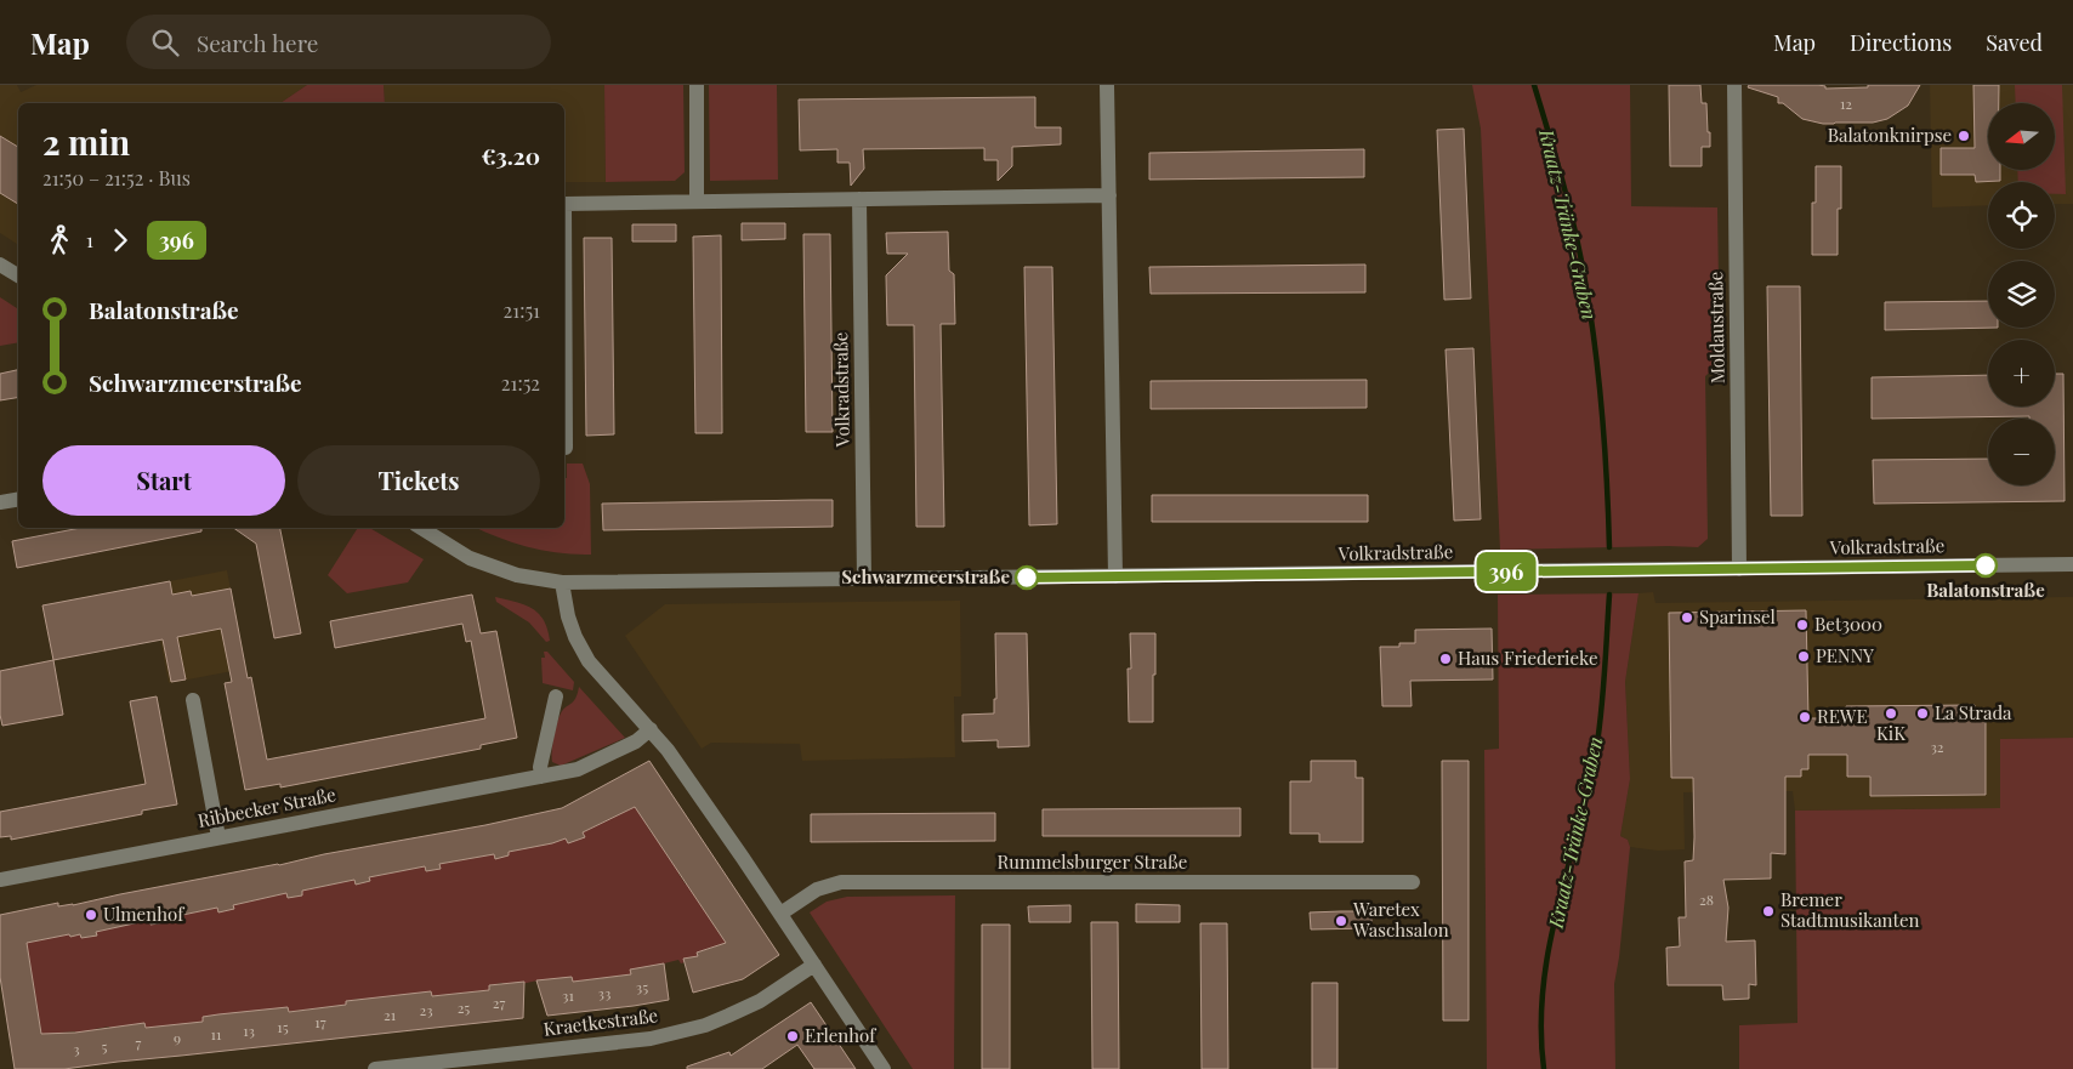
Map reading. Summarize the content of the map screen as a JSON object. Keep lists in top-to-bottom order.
{
  "streets": {
    "street": [
      "Moldaustraße",
      "Volkradstraße",
      "Ribbecker Straße",
      "Rummelsburger Straße",
      "Kraetkestraße"
    ]
  },
  "crossings": [
    ["Moldaustraße", "Volkradstraße"]
  ],
  "water": ["Kraatz-Tränke-Graben"],
  "places": [
    "Balatonknirpse",
    "Balatonstraße",
    "Schwarzmeerstraße",
    "Sparinsel",
    "Bet3000",
    "PENNY",
    "Haus Friederieke",
    "KiK",
    "La Strada",
    "REWE",
    "Bremer Stadtmusikanten",
    "Ulmenhof",
    "Waretex Waschsalon",
    "Erlenhof"
  ],
  "lines": ["bus line 396"],
  "house_numbers": [
    "12",
    "32",
    "28",
    "35",
    "33",
    "31",
    "27",
    "25",
    "23",
    "21",
    "17",
    "15",
    "13",
    "11",
    "9",
    "7",
    "5",
    "3"
  ],
  "north": "left",
  "page": {
    "header": "Map",
    "search": "Search here",
    "nav": ["Map", "Directions", "Saved"],
    "on_map": "396",
    "map_buttons": ["+", "−"],
    "heading": ["2 min", "21:50 – 21:52 · Bus", "€3.20"],
    "legs": ["1", "396"],
    "list": [
      {
        "name": "Balatonstraße",
        "value": "21:51"
      },
      {
        "name": "Schwarzmeerstraße",
        "value": "21:52"
      }
    ],
    "buttons": ["Start", "Tickets"]
  }
}
